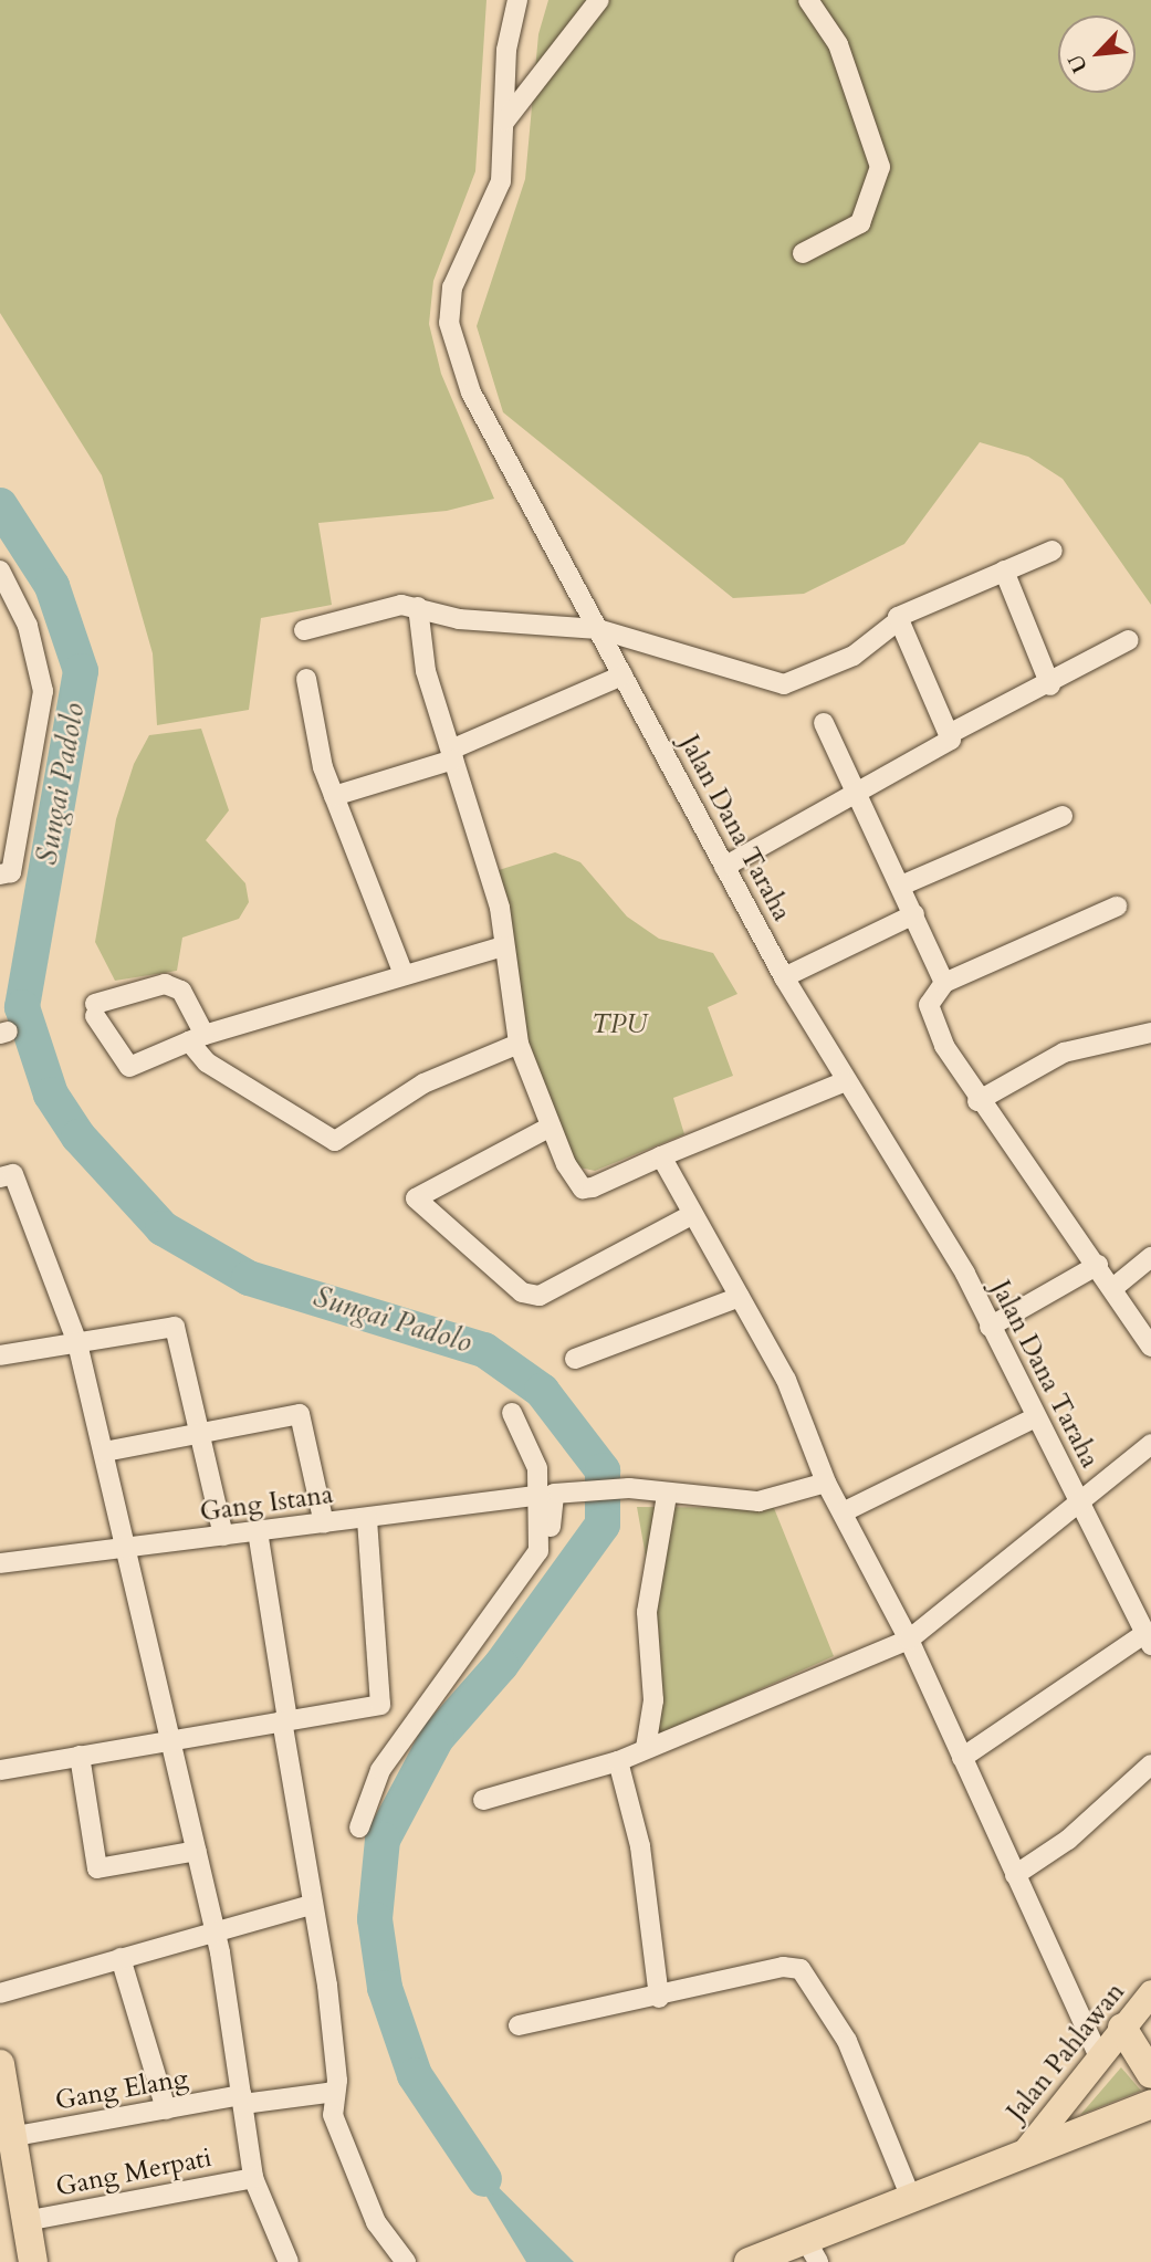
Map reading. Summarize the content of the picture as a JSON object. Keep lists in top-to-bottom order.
{
  "streets": {
    "main road": ["Jalan Pahlawan"],
    "street": [
      "Jalan Dana Taraha",
      "Gang Istana",
      "Gang Elang",
      "Gang Merpati"
    ]
  },
  "water": ["Sungai Padolo"],
  "parks": ["TPU"],
  "north": "bottom left"
}
